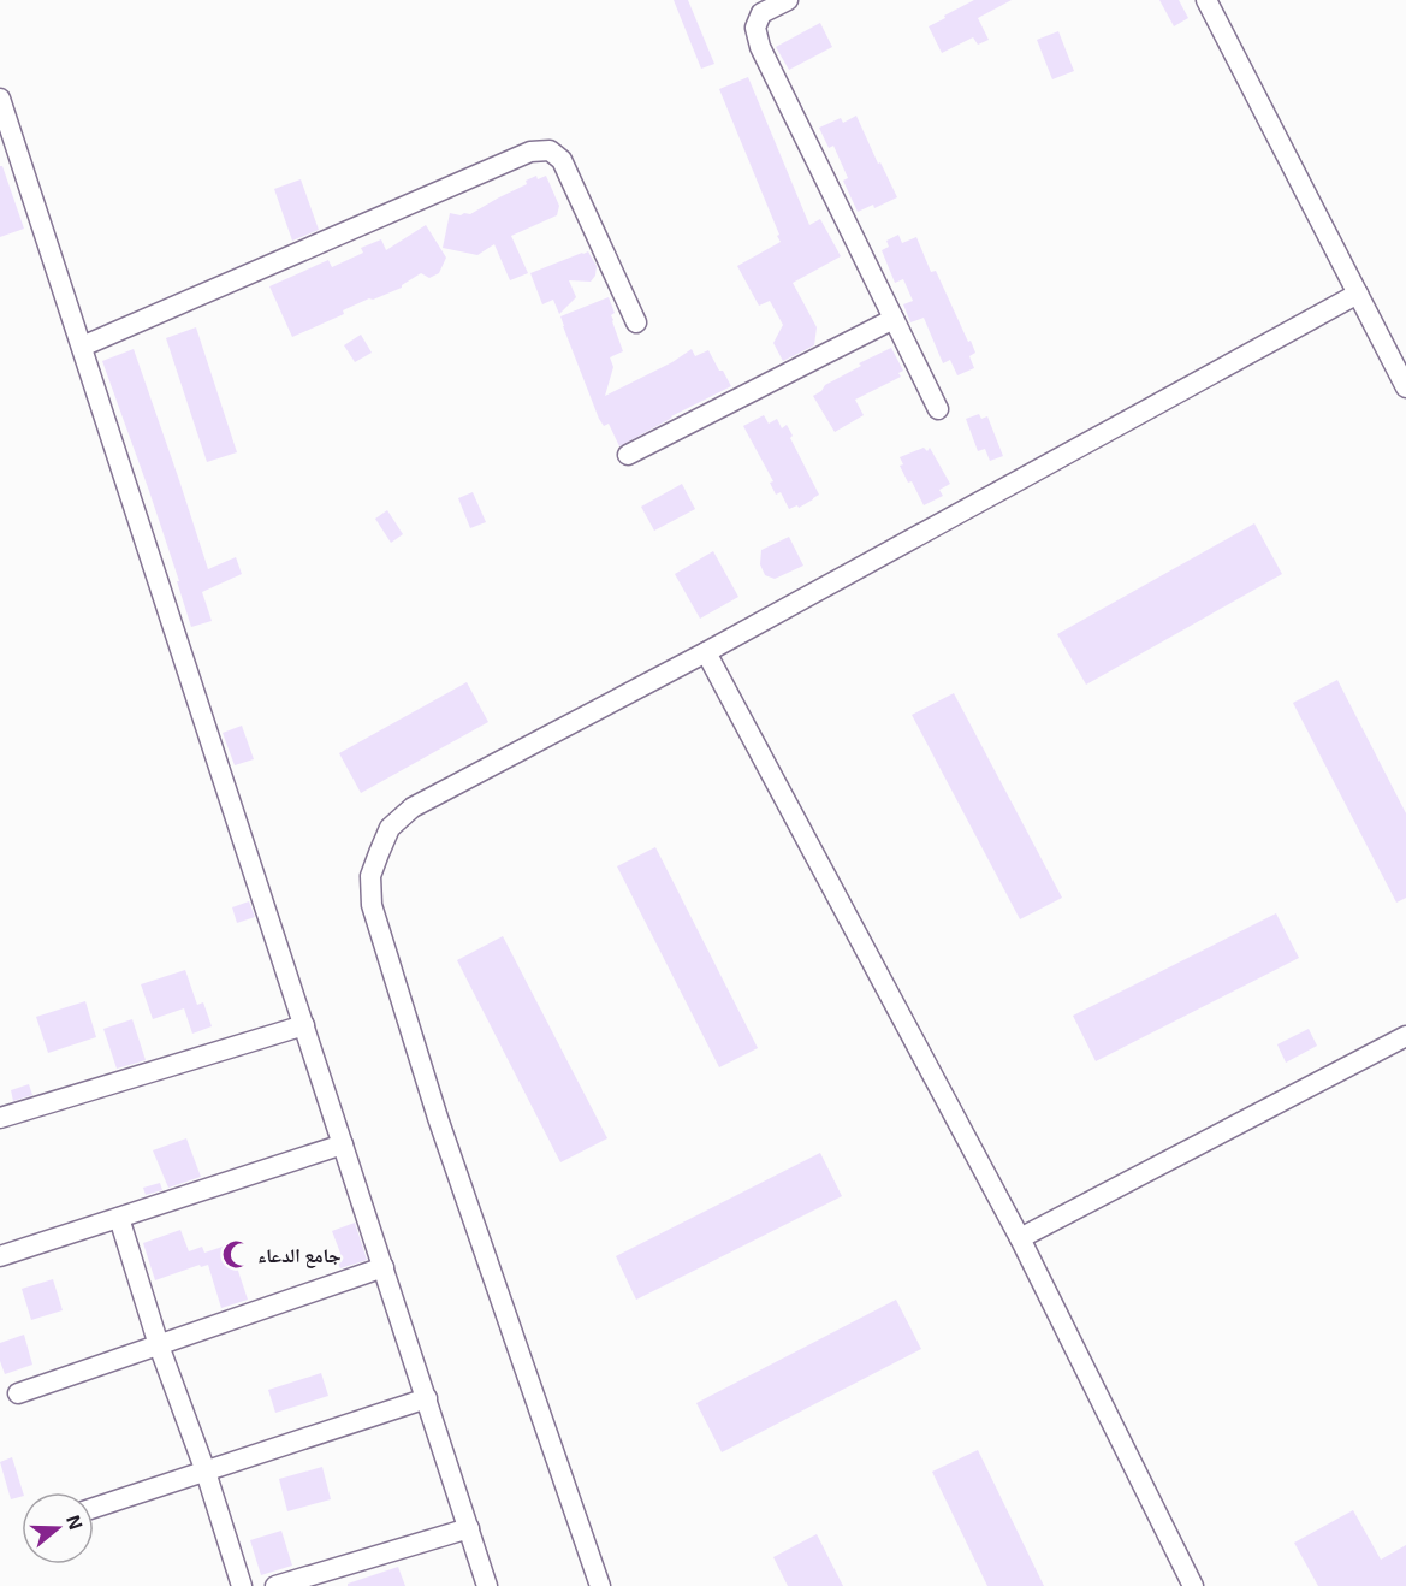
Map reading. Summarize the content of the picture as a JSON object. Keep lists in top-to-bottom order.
{
  "places": {
    "mosque": ["جامع الدعاء"]
  },
  "north": "right"
}
